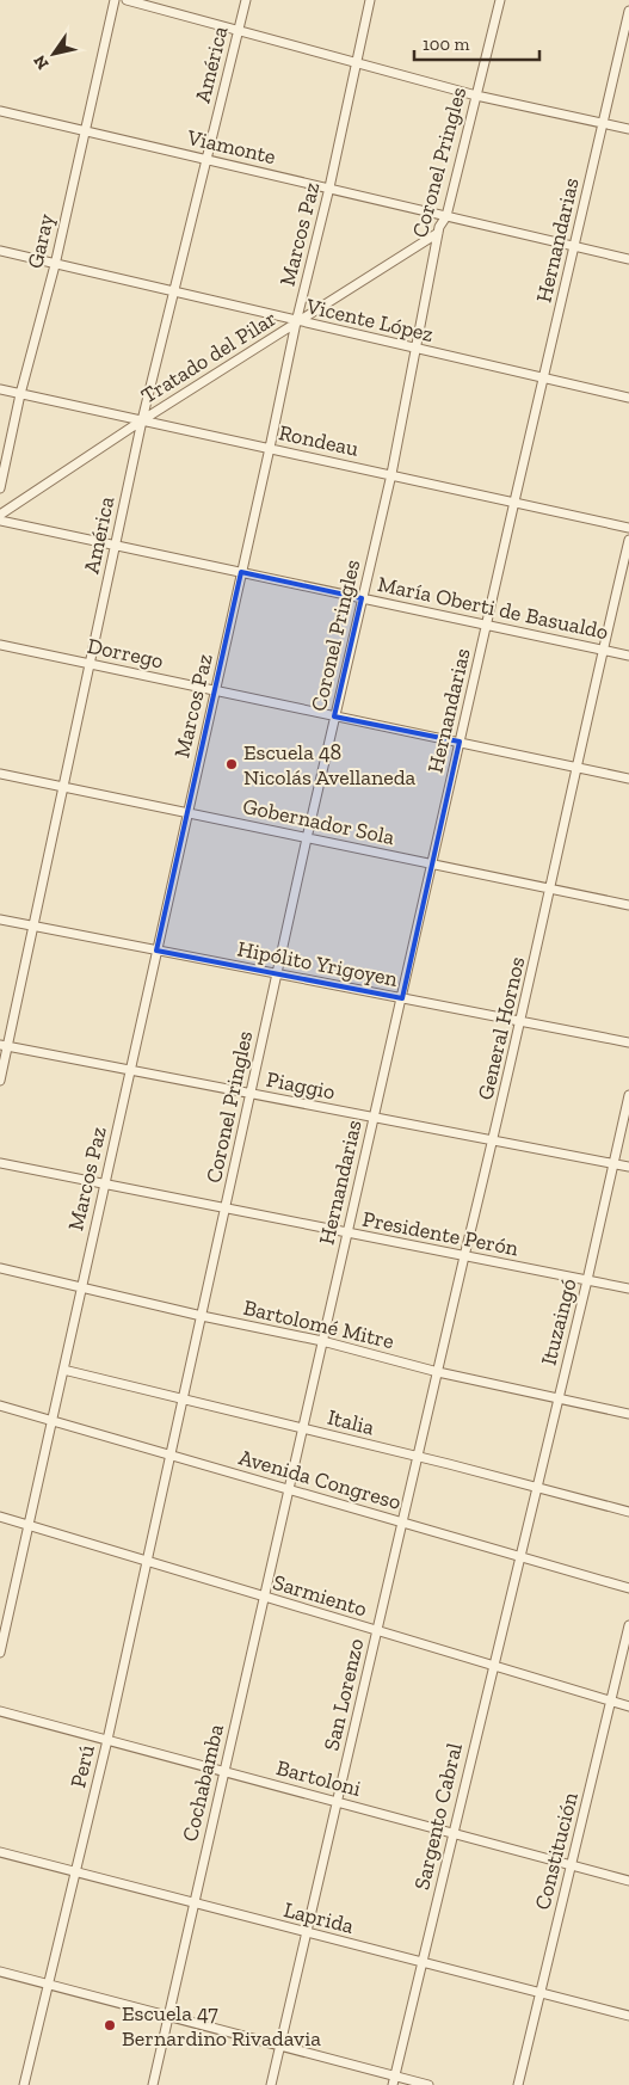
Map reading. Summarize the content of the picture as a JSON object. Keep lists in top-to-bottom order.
{
  "streets": {
    "street": [
      "América",
      "Viamonte",
      "Coronel Pringles",
      "Marcos Paz",
      "Hernandarias",
      "Garay",
      "Vicente López",
      "Tratado del Pilar",
      "Rondeau",
      "María Oberti de Basualdo",
      "Dorrego",
      "Gobernador Sola",
      "Hipólito Yrigoyen",
      "General Hornos",
      "Piaggio",
      "Presidente Perón",
      "Ituzaingó",
      "Bartolomé Mitre",
      "Italia",
      "Avenida Congreso",
      "Sarmiento",
      "San Lorenzo",
      "Perú",
      "Bartoloni",
      "Cochabamba",
      "Sargento Cabral",
      "Constitución",
      "Laprida"
    ]
  },
  "crossings": [
    ["América", "Viamonte"],
    ["América", "Vicente López"],
    ["América", "Tratado del Pilar"],
    ["América", "Rondeau"],
    ["América", "María Oberti de Basualdo"],
    ["América", "Dorrego"],
    ["América", "Gobernador Sola"],
    ["América", "Hipólito Yrigoyen"],
    ["América", "Piaggio"],
    ["Viamonte", "Coronel Pringles"],
    ["Viamonte", "Marcos Paz"],
    ["Viamonte", "Hernandarias"],
    ["Viamonte", "Garay"],
    ["Coronel Pringles", "Vicente López"],
    ["Coronel Pringles", "Tratado del Pilar"],
    ["Coronel Pringles", "Rondeau"],
    ["Coronel Pringles", "María Oberti de Basualdo"],
    ["Coronel Pringles", "Dorrego"],
    ["Coronel Pringles", "Gobernador Sola"],
    ["Coronel Pringles", "Hipólito Yrigoyen"],
    ["Coronel Pringles", "Piaggio"],
    ["Coronel Pringles", "Presidente Perón"],
    ["Coronel Pringles", "Bartolomé Mitre"],
    ["Coronel Pringles", "Italia"],
    ["Coronel Pringles", "Avenida Congreso"],
    ["Coronel Pringles", "Perú"],
    ["Marcos Paz", "Vicente López"],
    ["Marcos Paz", "Tratado del Pilar"],
    ["Marcos Paz", "Rondeau"],
    ["Marcos Paz", "María Oberti de Basualdo"],
    ["Marcos Paz", "Dorrego"],
    ["Marcos Paz", "Gobernador Sola"],
    ["Marcos Paz", "Hipólito Yrigoyen"],
    ["Marcos Paz", "Piaggio"],
    ["Marcos Paz", "Presidente Perón"],
    ["Marcos Paz", "Bartolomé Mitre"],
    ["Marcos Paz", "Italia"],
    ["Marcos Paz", "Avenida Congreso"],
    ["Marcos Paz", "Sarmiento"],
    ["Hernandarias", "Vicente López"],
    ["Hernandarias", "Rondeau"],
    ["Hernandarias", "María Oberti de Basualdo"],
    ["Hernandarias", "Dorrego"],
    ["Hernandarias", "Gobernador Sola"],
    ["Hernandarias", "Hipólito Yrigoyen"],
    ["Hernandarias", "Piaggio"],
    ["Hernandarias", "Presidente Perón"],
    ["Hernandarias", "Bartolomé Mitre"],
    ["Hernandarias", "Italia"],
    ["Hernandarias", "Avenida Congreso"],
    ["Hernandarias", "Cochabamba"],
    ["Garay", "Vicente López"],
    ["Garay", "Rondeau"],
    ["Vicente López", "Tratado del Pilar"],
    ["Tratado del Pilar", "Rondeau"],
    ["María Oberti de Basualdo", "General Hornos"],
    ["Dorrego", "General Hornos"],
    ["Gobernador Sola", "General Hornos"],
    ["Hipólito Yrigoyen", "General Hornos"],
    ["General Hornos", "Piaggio"],
    ["General Hornos", "Presidente Perón"],
    ["General Hornos", "Bartolomé Mitre"],
    ["General Hornos", "Italia"],
    ["General Hornos", "Avenida Congreso"],
    ["General Hornos", "San Lorenzo"],
    ["Piaggio", "Ituzaingó"],
    ["Presidente Perón", "Ituzaingó"],
    ["Ituzaingó", "Bartolomé Mitre"],
    ["Ituzaingó", "Italia"],
    ["Ituzaingó", "Avenida Congreso"],
    ["Ituzaingó", "Sargento Cabral"],
    ["Avenida Congreso", "San Lorenzo"],
    ["Avenida Congreso", "Perú"],
    ["Avenida Congreso", "Cochabamba"],
    ["Avenida Congreso", "Sargento Cabral"],
    ["Sarmiento", "San Lorenzo"],
    ["Sarmiento", "Perú"],
    ["Sarmiento", "Cochabamba"],
    ["Sarmiento", "Sargento Cabral"],
    ["Sarmiento", "Constitución"],
    ["San Lorenzo", "Bartoloni"],
    ["San Lorenzo", "Laprida"],
    ["Perú", "Bartoloni"],
    ["Perú", "Laprida"],
    ["Bartoloni", "Cochabamba"],
    ["Bartoloni", "Sargento Cabral"],
    ["Bartoloni", "Constitución"],
    ["Cochabamba", "Laprida"],
    ["Sargento Cabral", "Laprida"],
    ["Constitución", "Laprida"]
  ],
  "places": ["Escuela 48 Nicolás Avellaneda", "Escuela 47 Bernardino Rivadavia"],
  "scale_bar": "100 m",
  "north": "bottom left"
}
